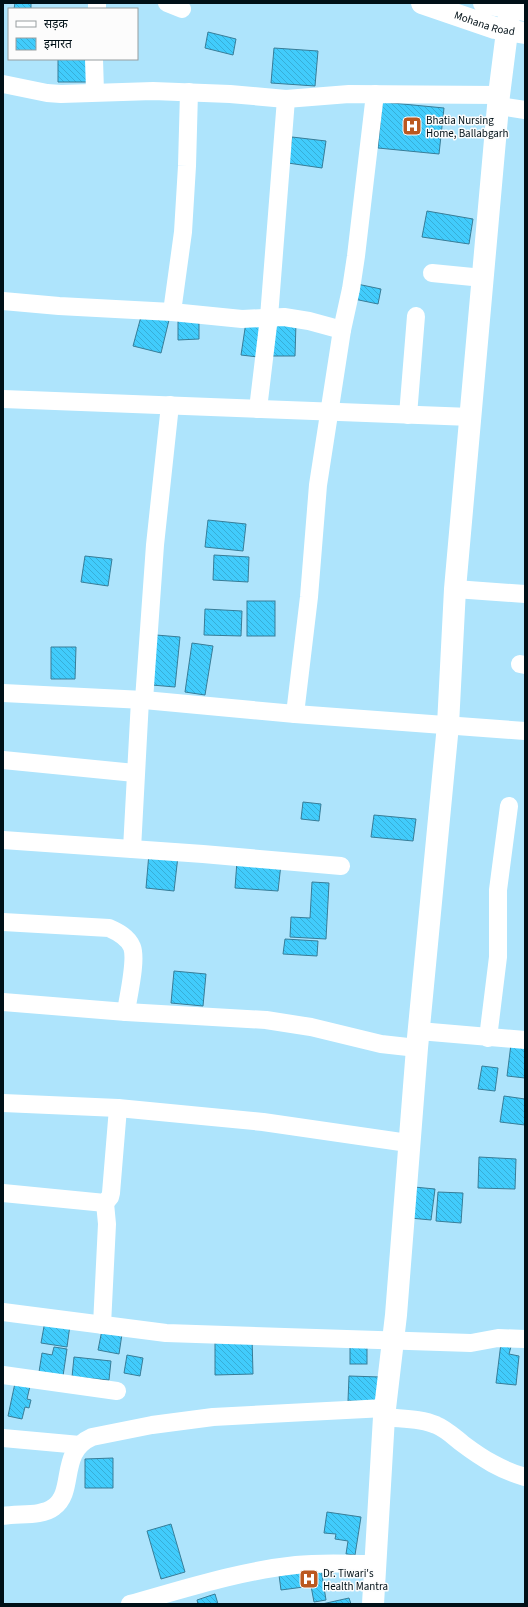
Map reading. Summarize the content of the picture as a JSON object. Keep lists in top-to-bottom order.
{
  "streets": {
    "street": ["Mohana Road"]
  },
  "places": {
    "hospital": ["Bhatia Nursing Home, Ballabgarh", "Dr. Tiwari's Health Mantra"]
  },
  "legend": ["सड़क", "इमारत"]
}
